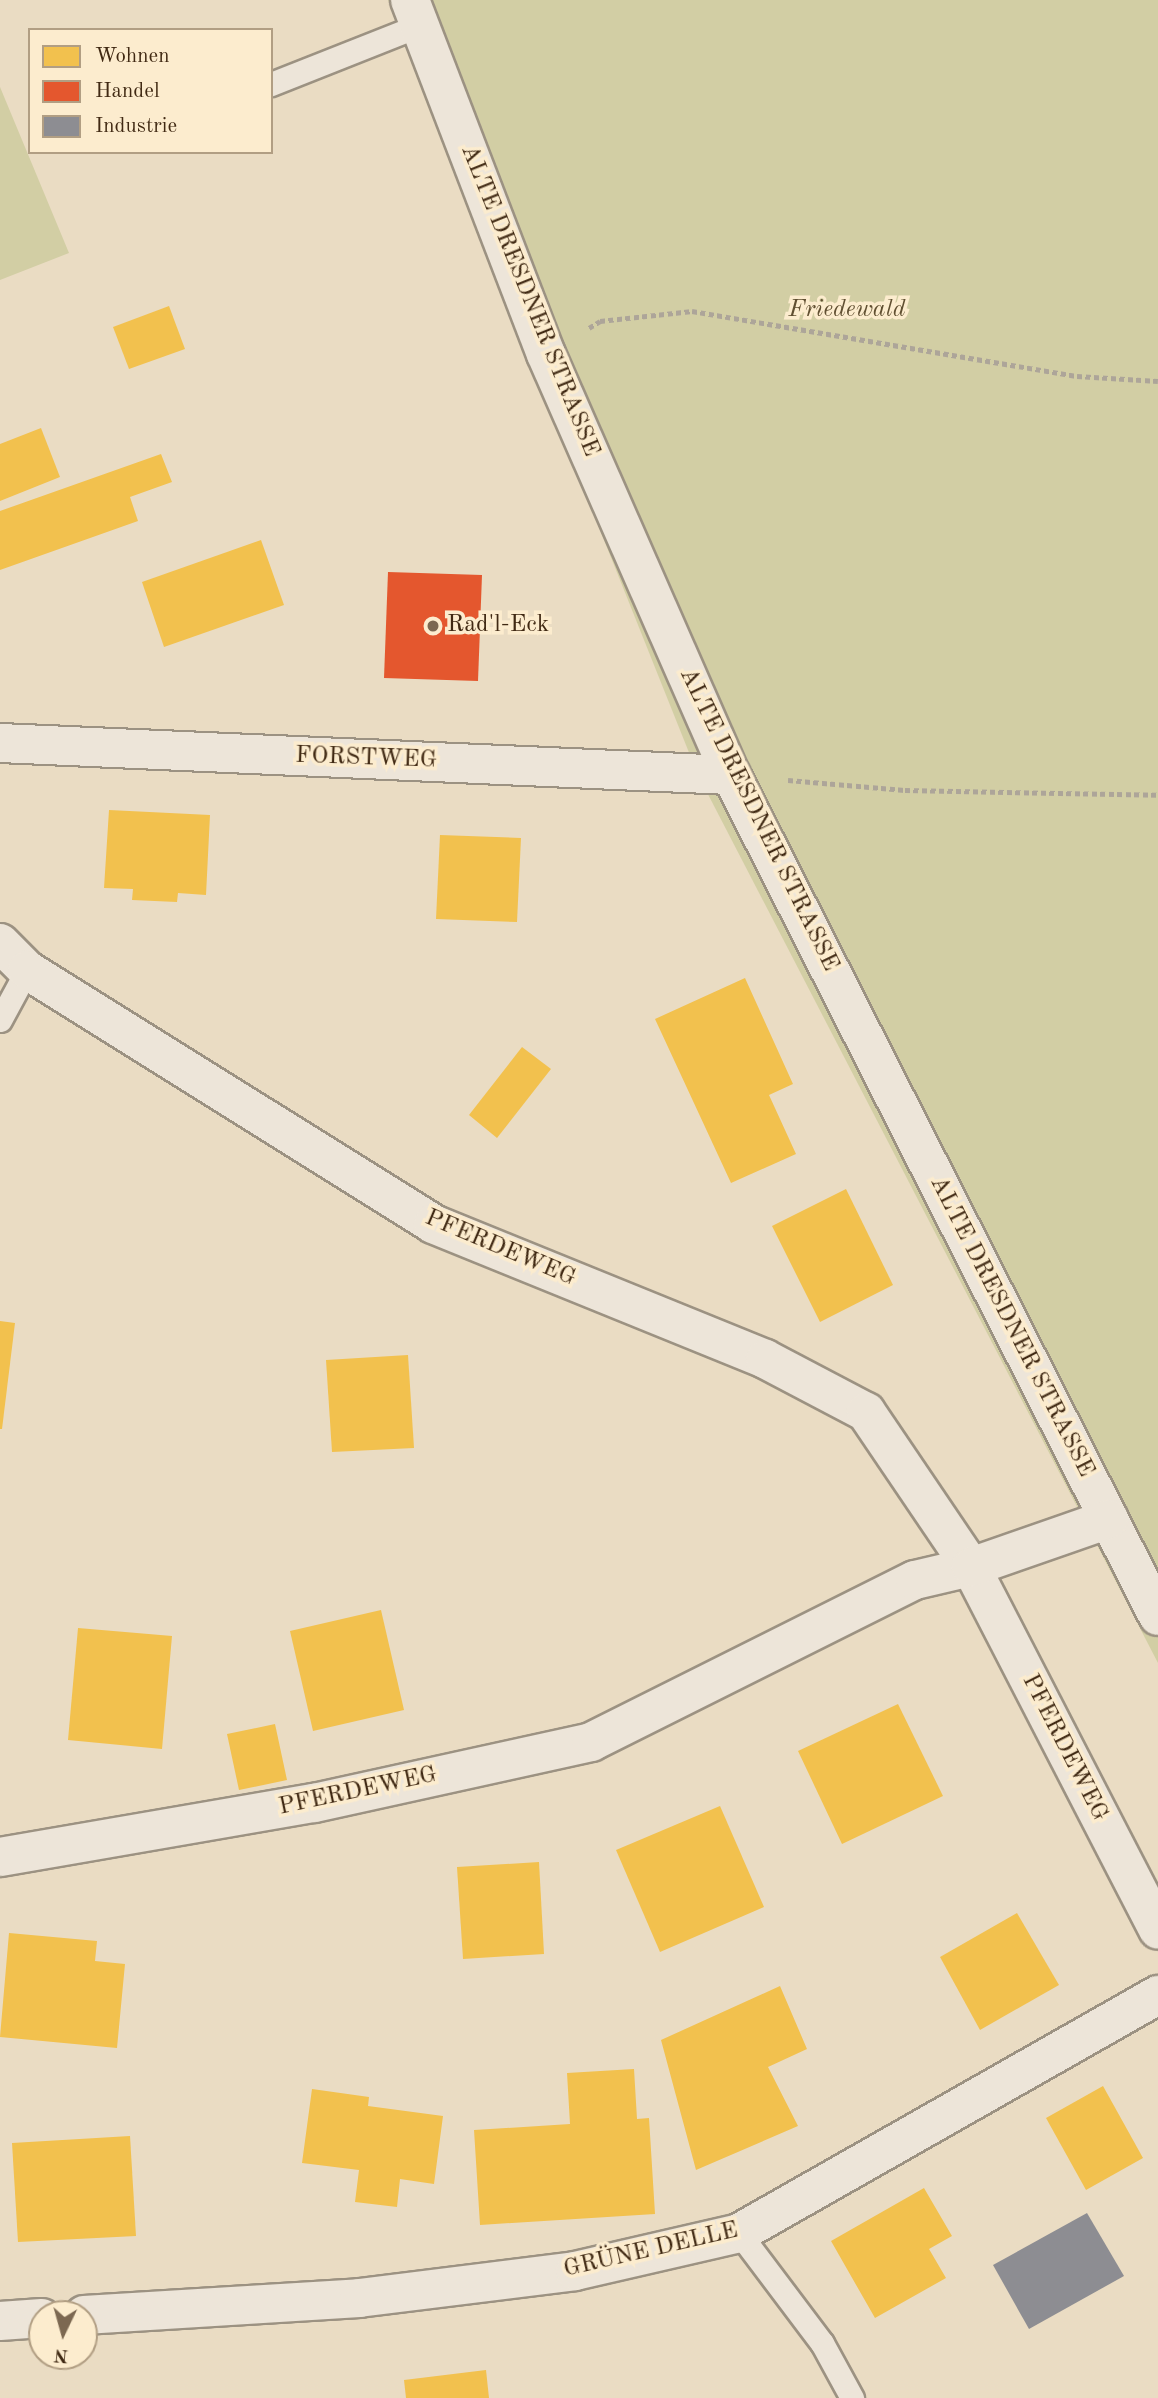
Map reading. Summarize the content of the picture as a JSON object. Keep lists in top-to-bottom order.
{
  "streets": {
    "street": [
      "ALTE DRESDNER STRASSE",
      "FORSTWEG",
      "PFERDEWEG",
      "GRÜNE DELLE"
    ]
  },
  "crossings": [
    ["ALTE DRESDNER STRASSE", "FORSTWEG"],
    ["ALTE DRESDNER STRASSE", "PFERDEWEG"]
  ],
  "parks": ["Friedewald"],
  "places": ["Rad'l-Eck"],
  "legend": ["Wohnen", "Handel", "Industrie"],
  "north": "bottom"
}
